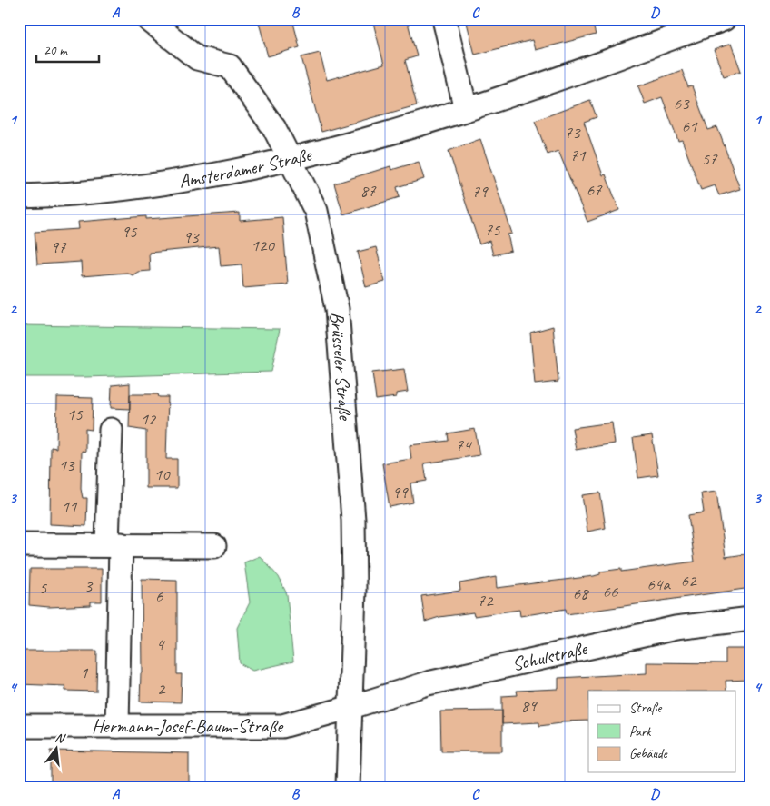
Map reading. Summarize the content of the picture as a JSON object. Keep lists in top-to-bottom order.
{
  "streets": {
    "street": [
      "Amsterdamer Straße",
      "Brüsseler Straße",
      "Schulstraße",
      "Hermann-Josef-Baum-Straße"
    ]
  },
  "crossings": [
    ["Amsterdamer Straße", "Brüsseler Straße"],
    ["Brüsseler Straße", "Schulstraße"],
    ["Brüsseler Straße", "Hermann-Josef-Baum-Straße"],
    ["Schulstraße", "Hermann-Josef-Baum-Straße"]
  ],
  "house_numbers": [
    "63",
    "61",
    "73",
    "71",
    "57",
    "67",
    "87",
    "79",
    "75",
    "95",
    "93",
    "120",
    "97",
    "15",
    "12",
    "74",
    "13",
    "10",
    "99",
    "11",
    "62",
    "64a",
    "3",
    "5",
    "66",
    "68",
    "6",
    "72",
    "4",
    "1",
    "2",
    "89"
  ],
  "legend": ["Straße", "Park", "Gebäude"],
  "scale_bar": "20 m",
  "north": "top",
  "grid": {
    "columns": [
      "A",
      "B",
      "C",
      "D"
    ],
    "rows": [
      "1",
      "2",
      "3",
      "4"
    ]
  }
}
